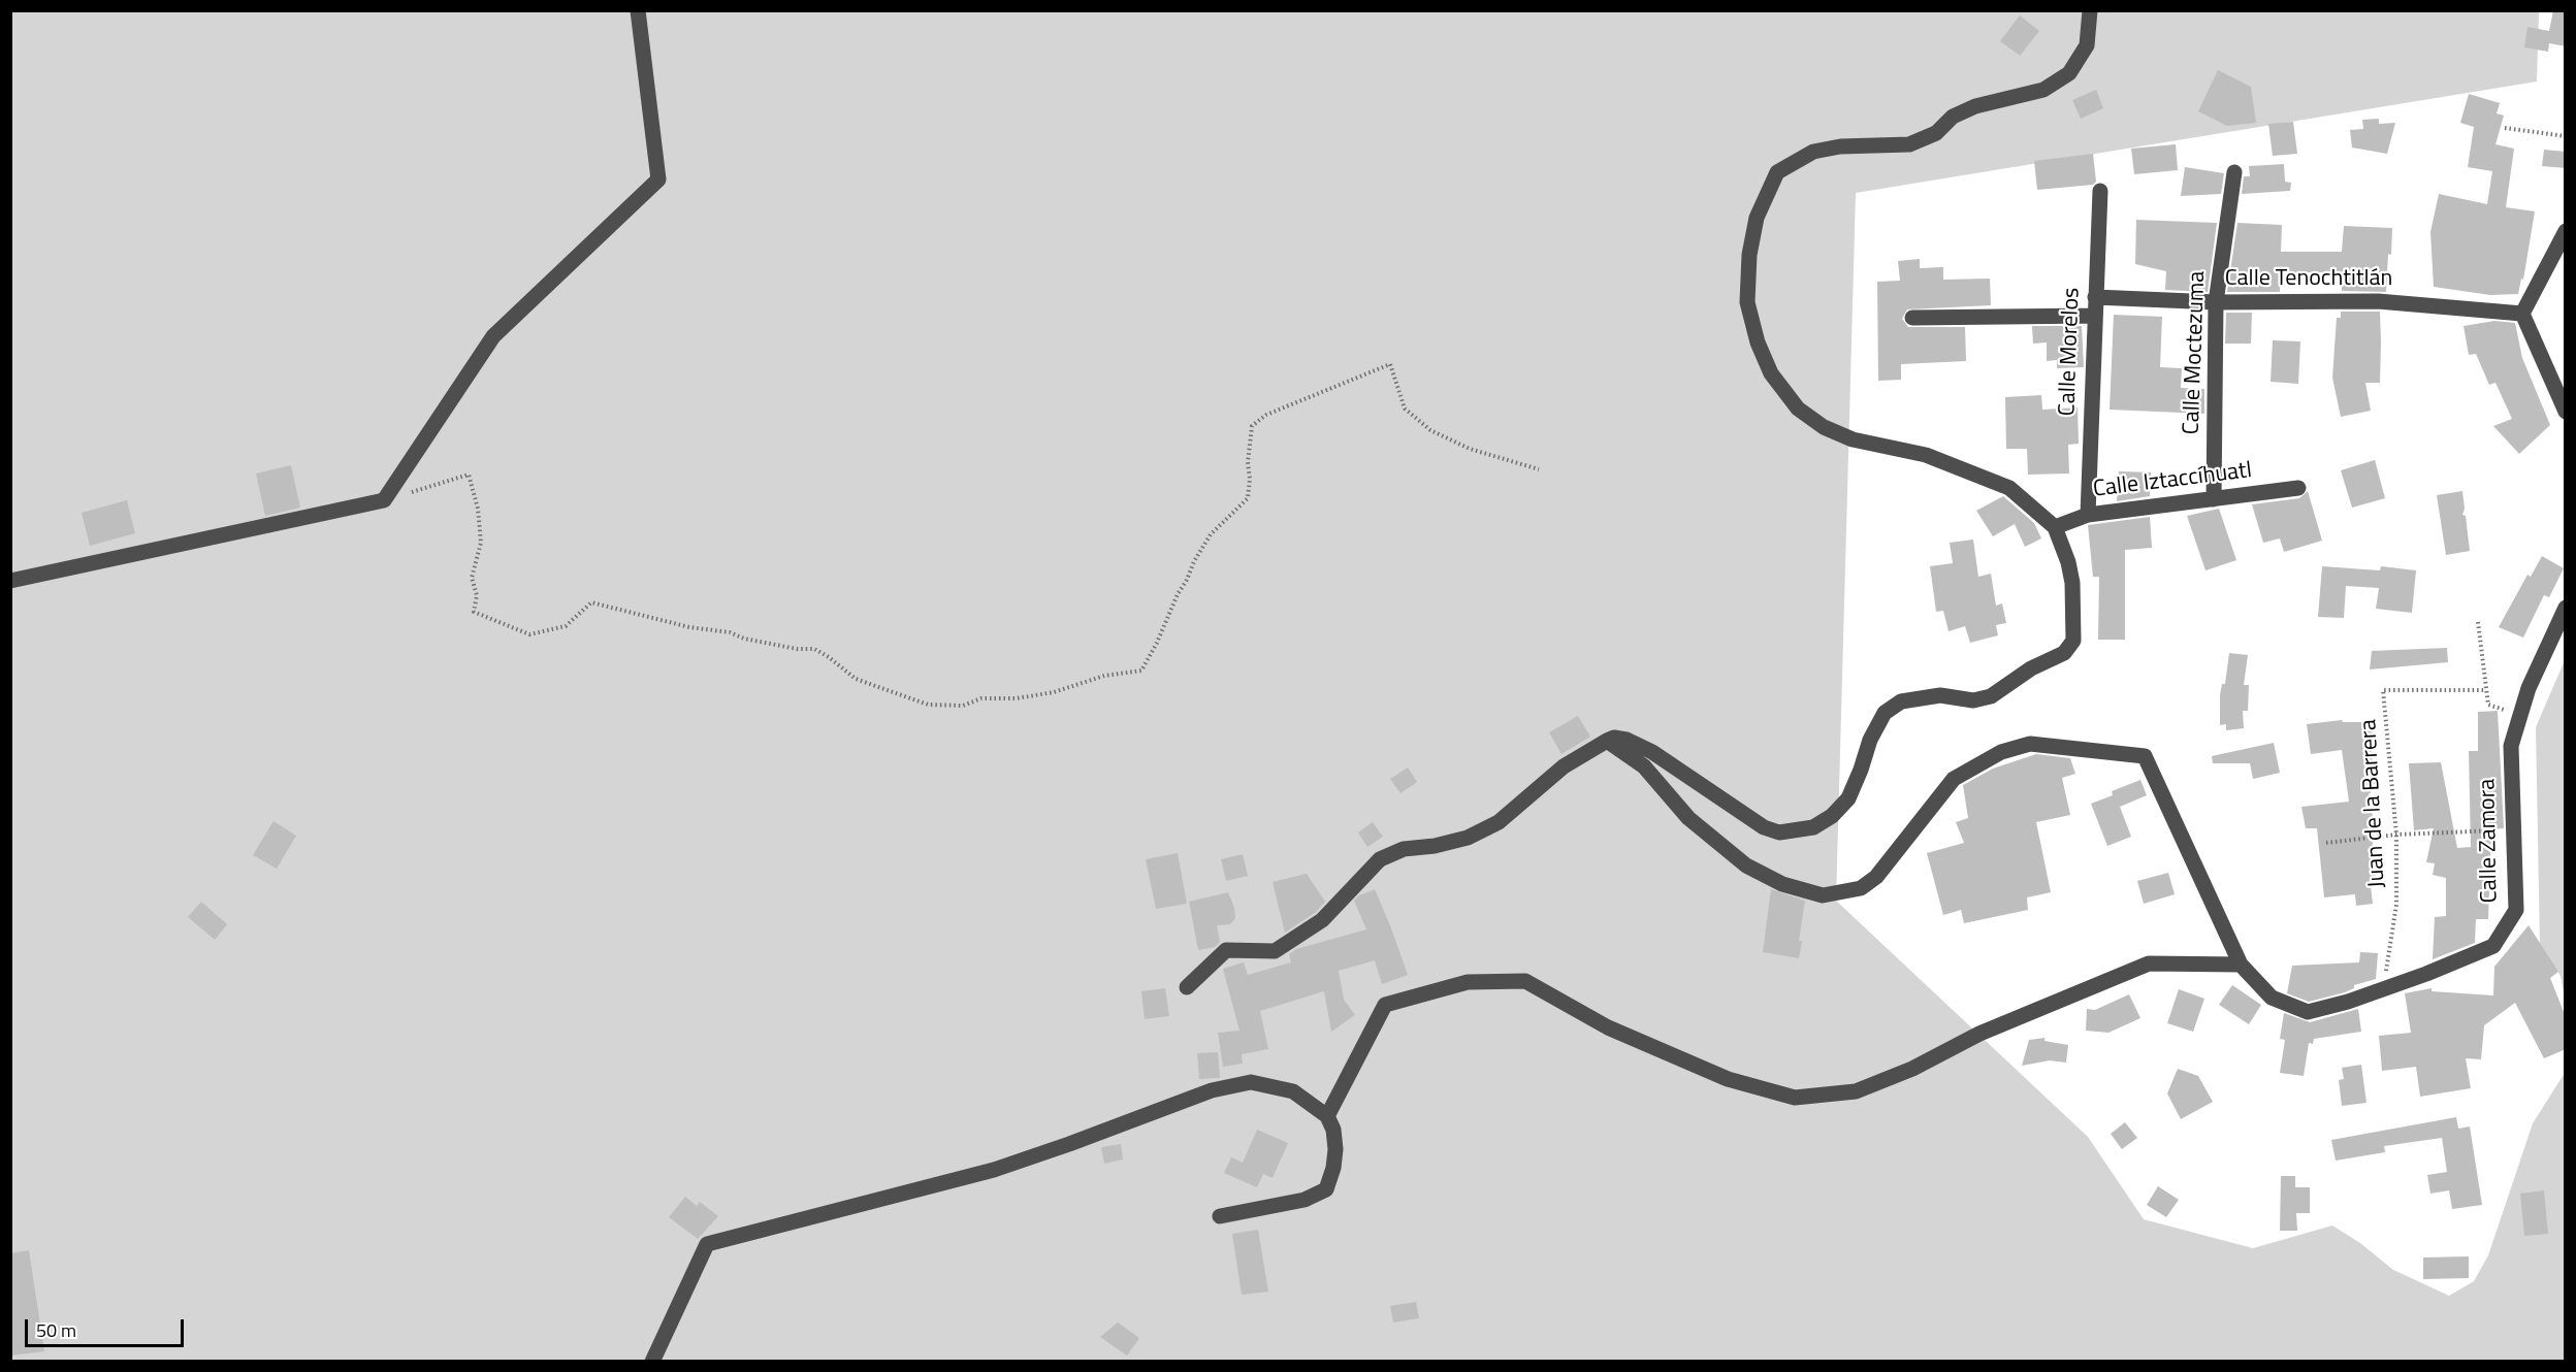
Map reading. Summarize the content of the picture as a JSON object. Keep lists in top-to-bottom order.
{
  "streets": {
    "street": [
      "Calle Tenochtitlán",
      "Calle Morelos",
      "Calle Moctezuma",
      "Calle Iztaccíhuatl",
      "Calle Zamora"
    ],
    "path": ["Juan de la Barrera"]
  },
  "crossings": [
    ["Calle Tenochtitlán", "Calle Morelos"],
    ["Calle Tenochtitlán", "Calle Moctezuma"],
    ["Calle Morelos", "Calle Iztaccíhuatl"],
    ["Calle Moctezuma", "Calle Iztaccíhuatl"],
    ["Juan de la Barrera", "Calle Zamora"]
  ],
  "scale_bar": "50 m"
}
